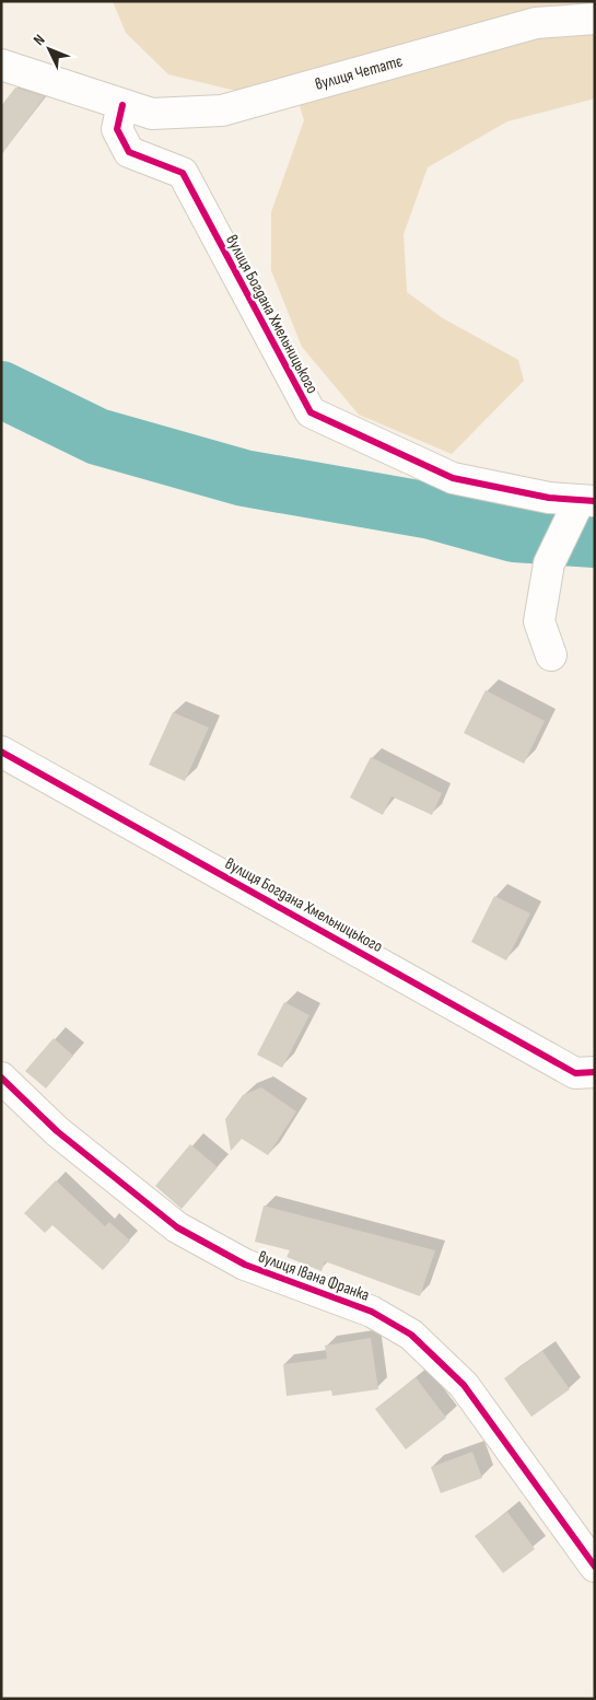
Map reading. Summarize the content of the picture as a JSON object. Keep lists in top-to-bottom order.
{
  "streets": {
    "street": ["вулиця Четатє", "вулиця Богдана Хмельницького", "вулиця Івана Франка"]
  },
  "crossings": [
    ["вулиця Четатє", "вулиця Богдана Хмельницького"]
  ],
  "north": "top left"
}
